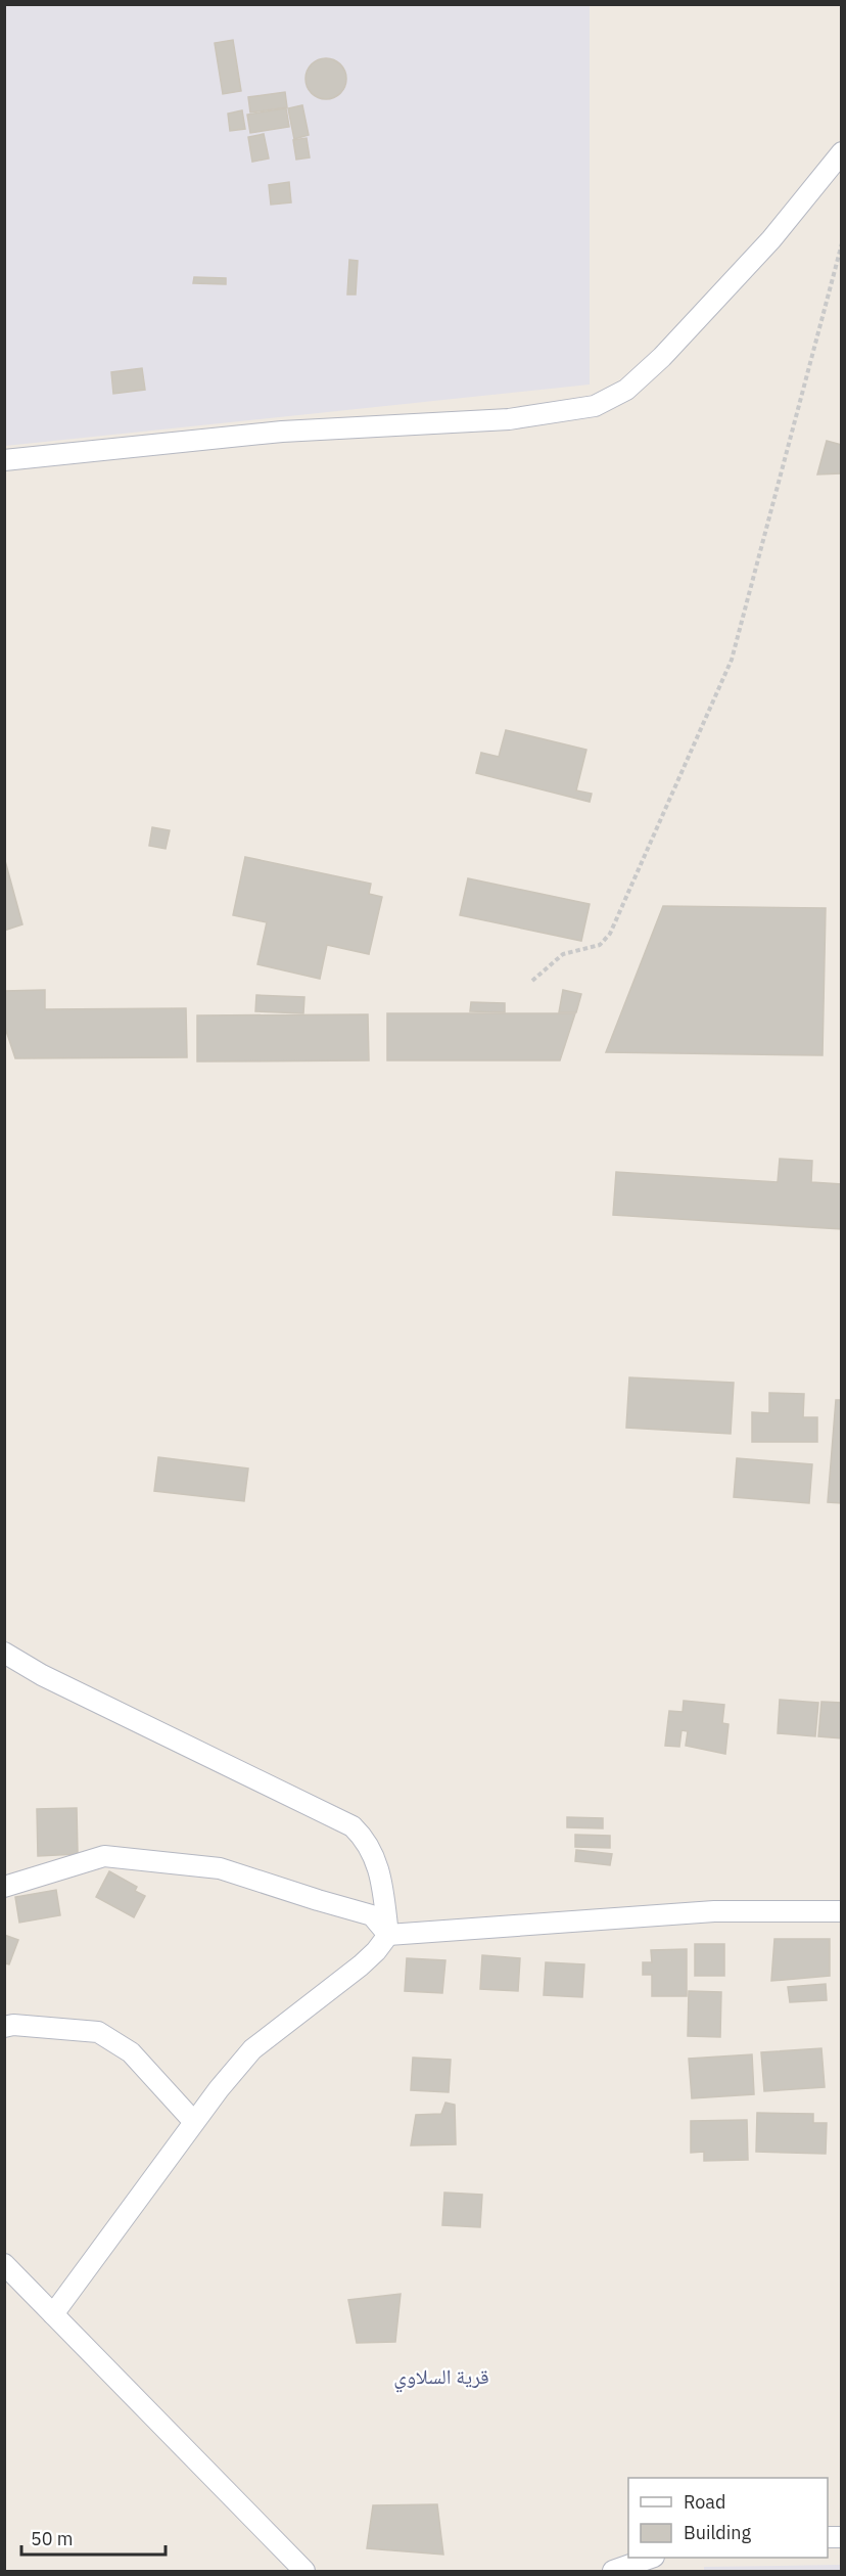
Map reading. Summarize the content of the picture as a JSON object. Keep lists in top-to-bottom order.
{
  "districts": ["قرية السلاوي"],
  "legend": ["Road", "Building"],
  "scale_bar": "50 m"
}
